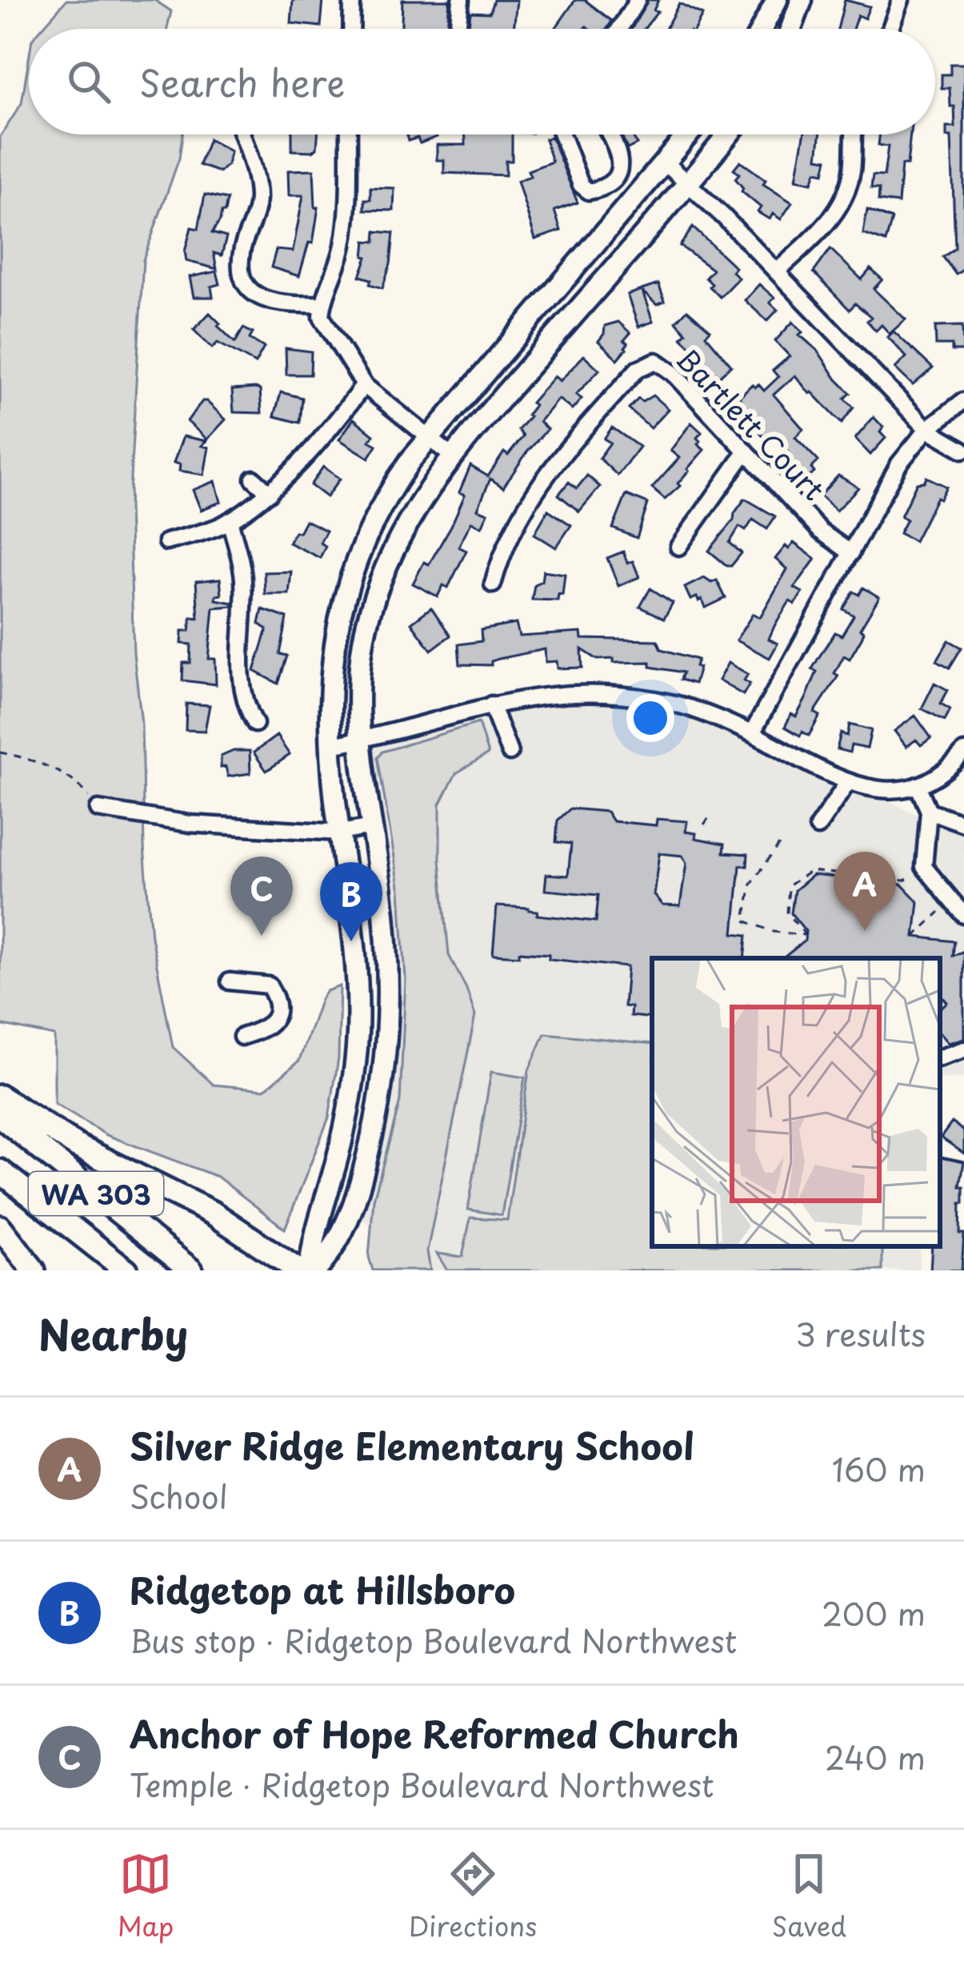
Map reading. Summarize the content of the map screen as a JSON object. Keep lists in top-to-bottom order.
{
  "streets": {
    "highway": ["WA 303"],
    "street": ["Bartlett Court"]
  },
  "page": {
    "search": "Search here",
    "pins": ["A", "C", "B"],
    "heading": ["Nearby", "3 results"],
    "list": [
      {
        "mark": "A",
        "name": "Silver Ridge Elementary School",
        "note": "School",
        "value": "160 m"
      },
      {
        "mark": "B",
        "name": "Ridgetop at Hillsboro",
        "note": "Bus stop · Ridgetop Boulevard Northwest",
        "value": "200 m"
      },
      {
        "mark": "C",
        "name": "Anchor of Hope Reformed Church",
        "note": "Temple · Ridgetop Boulevard Northwest",
        "value": "240 m"
      }
    ],
    "nav": ["Map", "Directions", "Saved"]
  }
}
